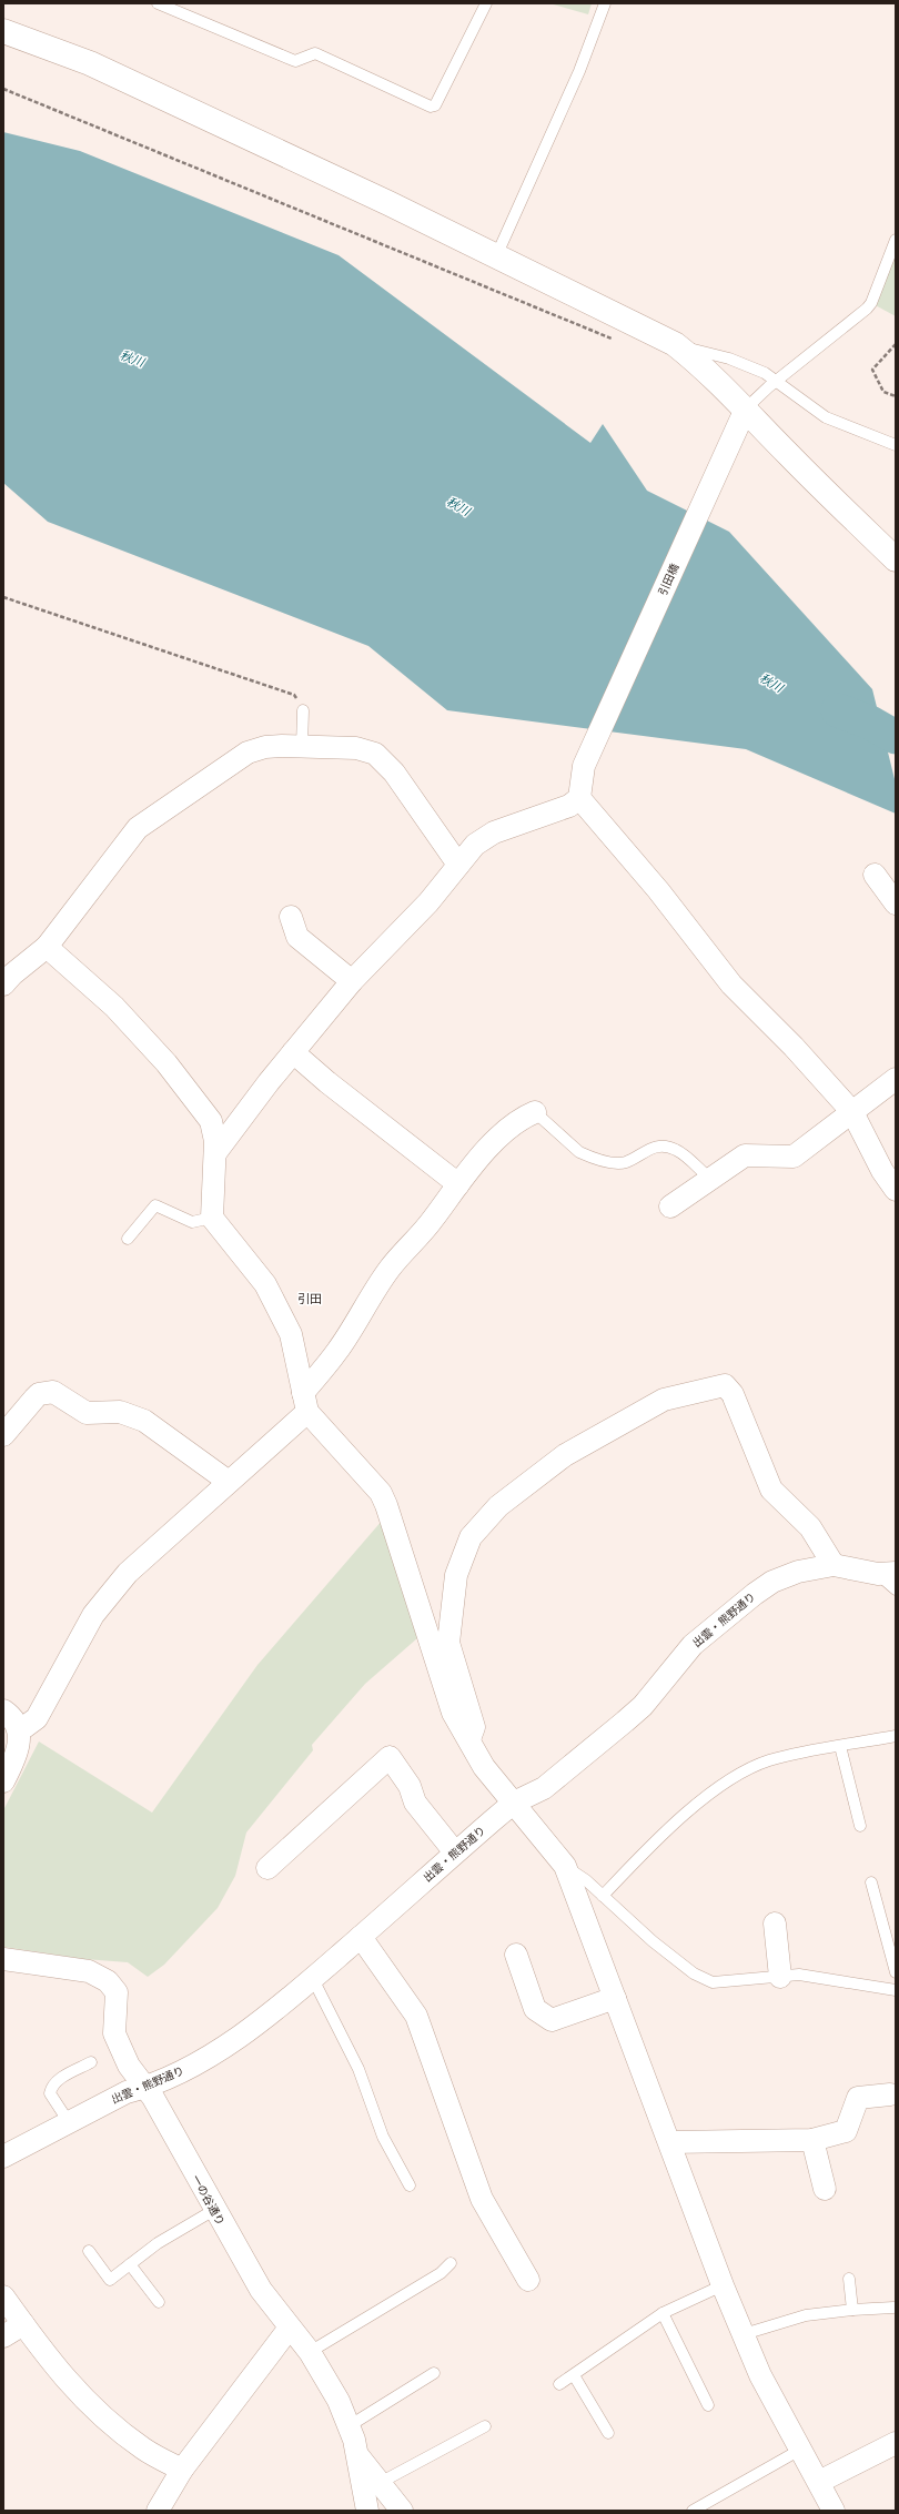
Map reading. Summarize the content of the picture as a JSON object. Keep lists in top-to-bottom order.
{
  "streets": {
    "street": ["引田橋", "出雲・熊野通り", "一の谷通り"]
  },
  "crossings": [
    ["出雲・熊野通り", "一の谷通り"]
  ],
  "districts": ["引田"],
  "water": ["秋川"]
}
